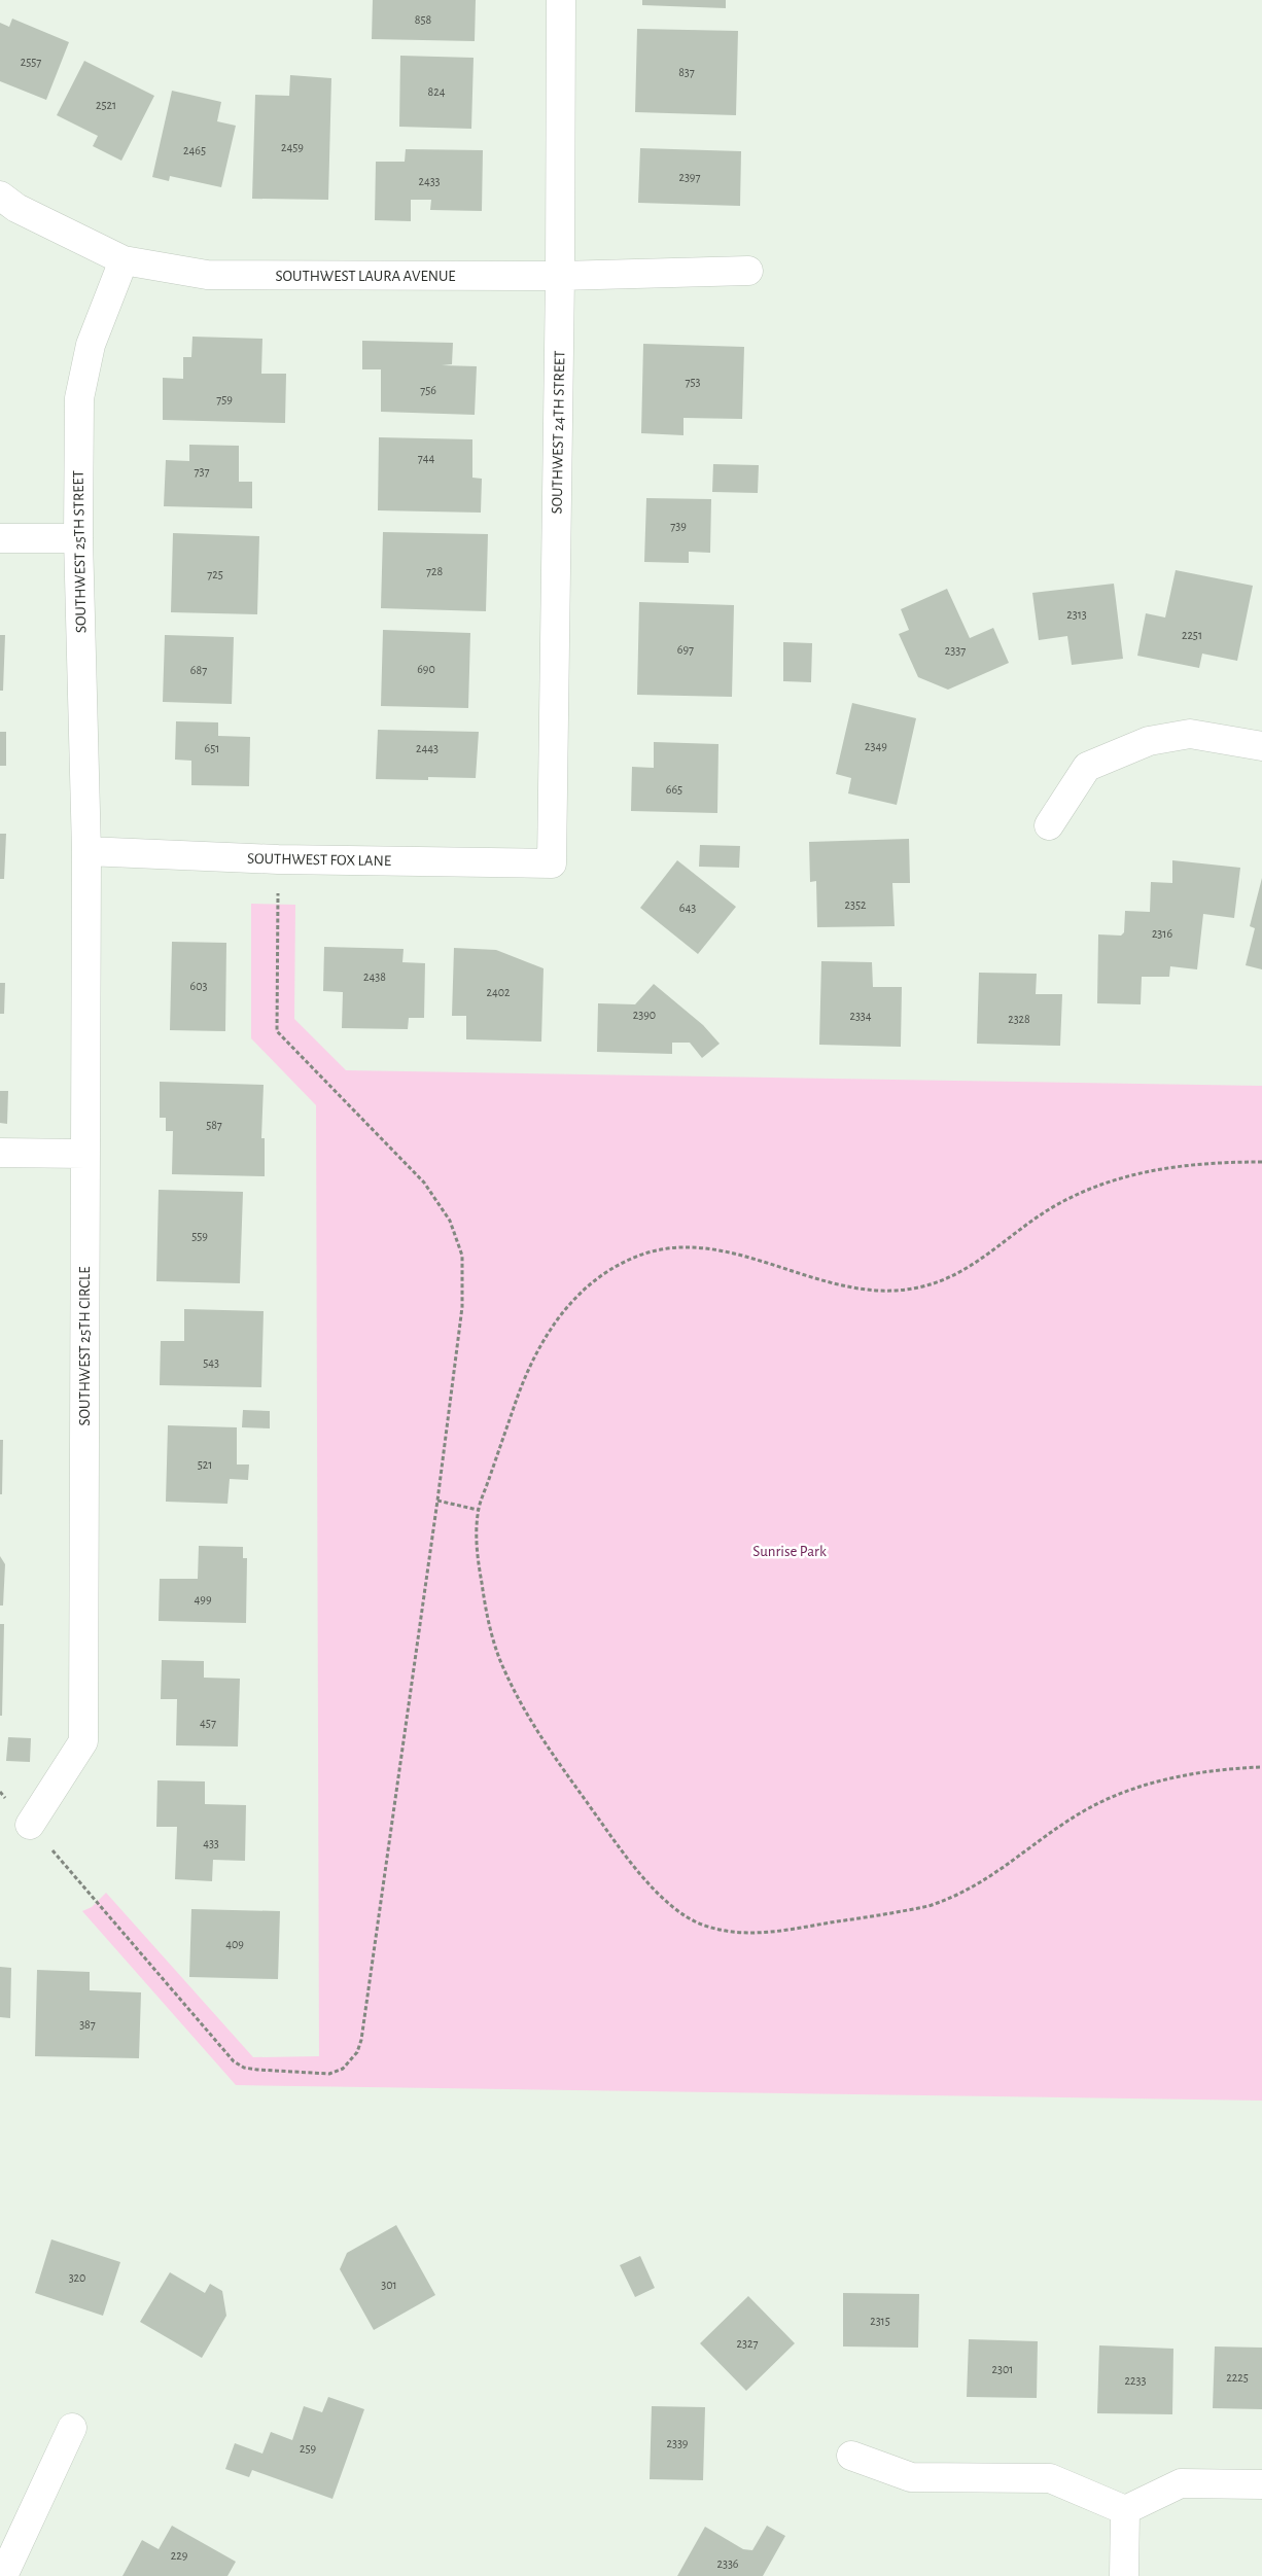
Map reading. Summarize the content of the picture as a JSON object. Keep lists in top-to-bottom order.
{
  "streets": {
    "street": [
      "SOUTHWEST LAURA AVENUE",
      "SOUTHWEST 24TH STREET",
      "SOUTHWEST 25TH STREET",
      "SOUTHWEST FOX LANE",
      "SOUTHWEST 25TH CIRCLE"
    ]
  },
  "crossings": [
    ["SOUTHWEST LAURA AVENUE", "SOUTHWEST 24TH STREET"],
    ["SOUTHWEST LAURA AVENUE", "SOUTHWEST 25TH STREET"],
    ["SOUTHWEST 24TH STREET", "SOUTHWEST FOX LANE"],
    ["SOUTHWEST 25TH STREET", "SOUTHWEST FOX LANE"],
    ["SOUTHWEST 25TH STREET", "SOUTHWEST 25TH CIRCLE"],
    ["SOUTHWEST FOX LANE", "SOUTHWEST 25TH CIRCLE"]
  ],
  "parks": ["Sunrise Park"],
  "house_numbers": [
    "858",
    "2557",
    "837",
    "824",
    "2521",
    "2459",
    "2465",
    "2397",
    "2433",
    "753",
    "756",
    "759",
    "744",
    "737",
    "739",
    "728",
    "725",
    "2313",
    "2251",
    "697",
    "2337",
    "690",
    "687",
    "2349",
    "651",
    "2443",
    "665",
    "2352",
    "643",
    "2316",
    "2438",
    "603",
    "2402",
    "2390",
    "2334",
    "2328",
    "587",
    "559",
    "543",
    "521",
    "499",
    "457",
    "433",
    "409",
    "387",
    "320",
    "301",
    "2315",
    "2327",
    "2301",
    "2225",
    "2233",
    "2339",
    "259",
    "229",
    "2336"
  ]
}
